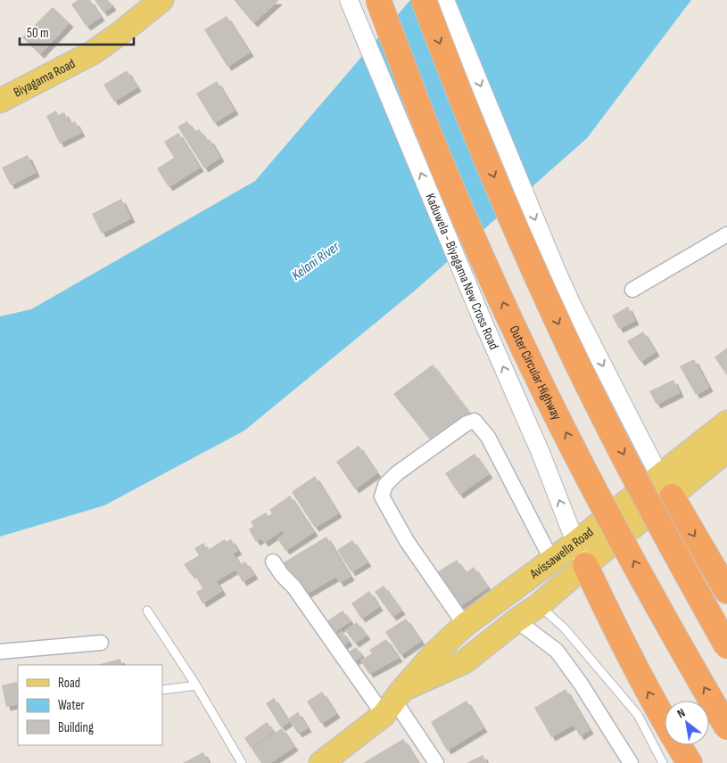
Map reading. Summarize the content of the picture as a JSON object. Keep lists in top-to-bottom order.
{
  "streets": {
    "highway": ["Outer Circular Highway"],
    "main road": ["Biyagama Road", "Avissawella Road"],
    "street": ["Kaduwela - Biyagama New Cross Road"]
  },
  "crossings": [
    ["Kaduwela - Biyagama New Cross Road", "Avissawella Road"]
  ],
  "water": ["Kelani River"],
  "legend": ["Road", "Water", "Building"],
  "scale_bar": "50 m",
  "north": "top left"
}
